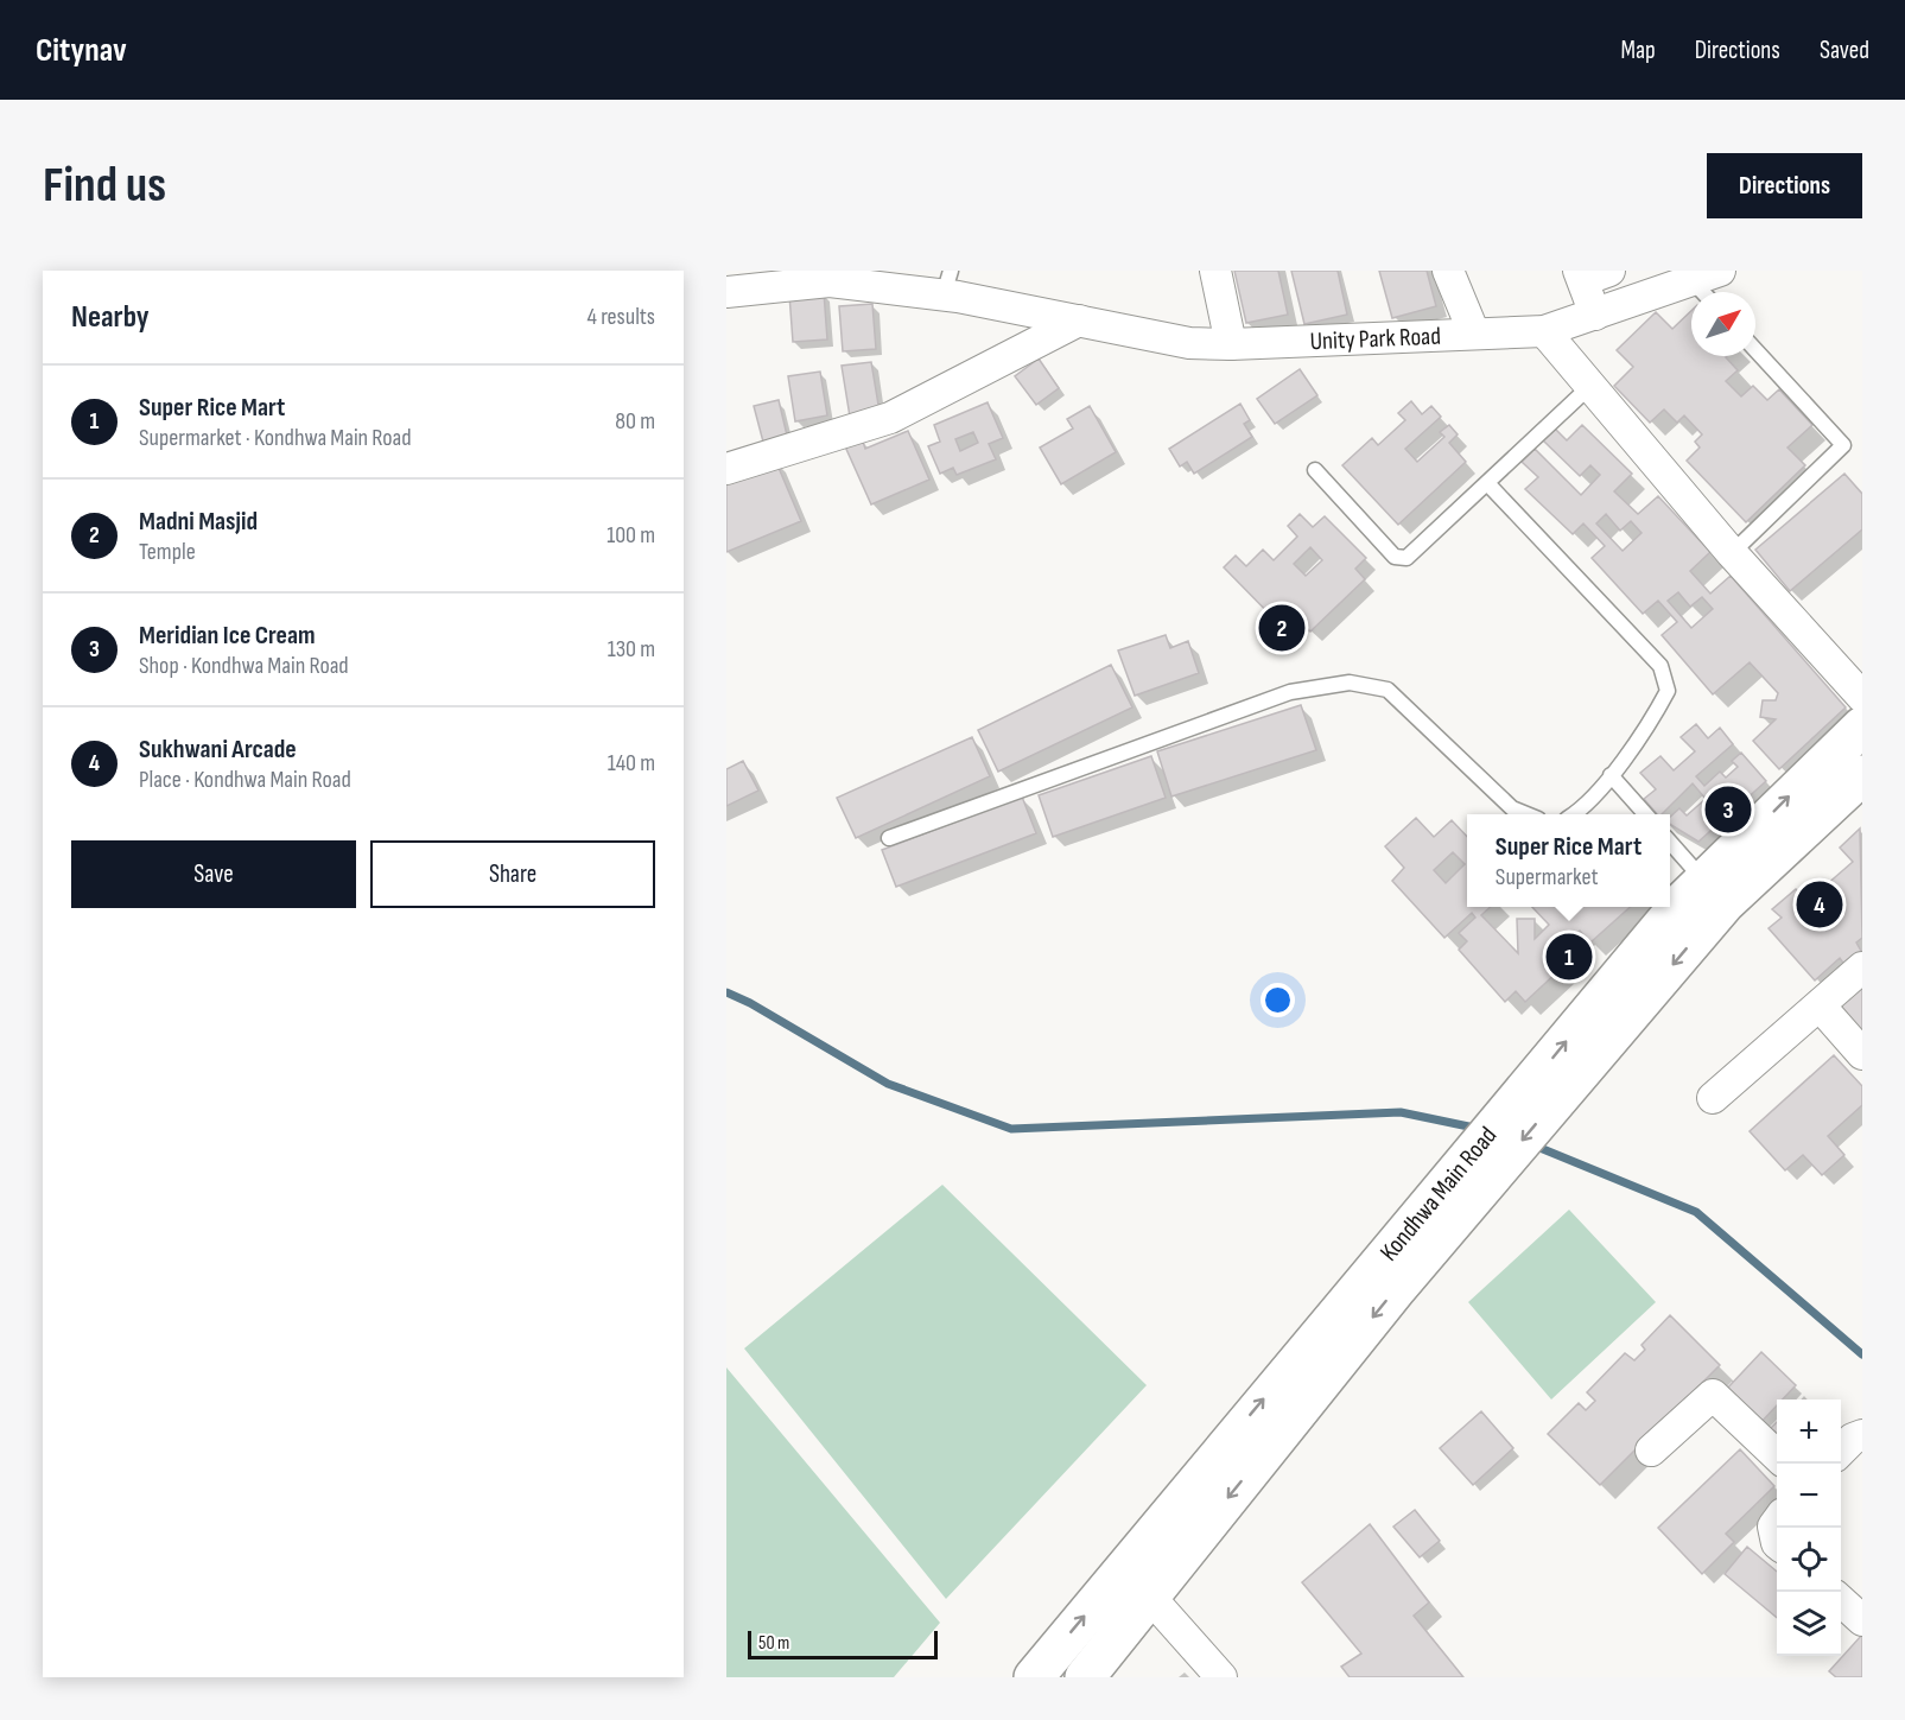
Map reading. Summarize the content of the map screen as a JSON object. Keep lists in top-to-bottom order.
{
  "streets": {
    "main road": ["Kondhwa Main Road"],
    "street": ["Unity Park Road"]
  },
  "scale_bar": "50 m",
  "north": "top right",
  "page": {
    "header": "Citynav",
    "nav": ["Map", "Directions", "Saved"],
    "buttons": [
      "Directions",
      ["Save", "Share"]
    ],
    "title": "Find us",
    "heading": ["Nearby", "4 results"],
    "list": [
      {
        "mark": "1",
        "name": "Super Rice Mart",
        "note": "Supermarket · Kondhwa Main Road",
        "value": "80 m"
      },
      {
        "mark": "2",
        "name": "Madni Masjid",
        "note": "Temple",
        "value": "100 m"
      },
      {
        "mark": "3",
        "name": "Meridian Ice Cream",
        "note": "Shop · Kondhwa Main Road",
        "value": "130 m"
      },
      {
        "mark": "4",
        "name": "Sukhwani Arcade",
        "note": "Place · Kondhwa Main Road",
        "value": "140 m"
      }
    ],
    "pins": [
      "2",
      "3",
      "4",
      "1"
    ],
    "popup": ["Super Rice Mart", "Supermarket"],
    "map_buttons": ["+", "−"],
    "scale": "50 m"
  }
}
